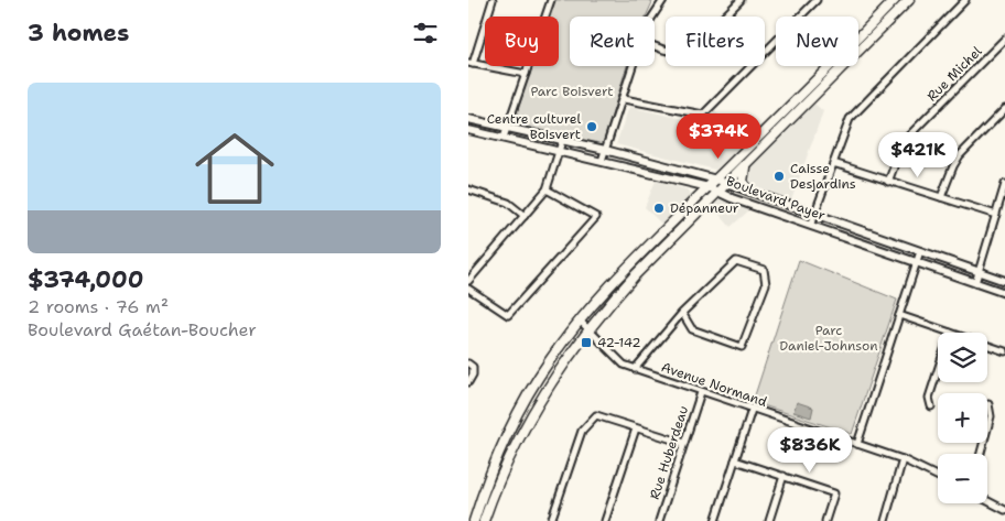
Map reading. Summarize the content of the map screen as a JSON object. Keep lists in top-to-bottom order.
{
  "streets": {
    "street": [
      "Rue Michel",
      "Boulevard Payer",
      "Avenue Normand",
      "Rue Huberdeau"
    ]
  },
  "crossings": [
    ["Avenue Normand", "Rue Huberdeau"]
  ],
  "parks": ["Parc Boisvert", "Parc Daniel-Johnson"],
  "places": {
    "other": ["Centre culturel Boisvert", "Caisse Desjardins", "Dépanneur"],
    "transit": ["42-142"]
  },
  "page": {
    "heading": "3 homes",
    "chip": [
      "Buy",
      "Rent",
      "Filters",
      "New"
    ],
    "list": [
      {
        "name": "$374,000",
        "note": "2 rooms · 76 m² · Boulevard Gaétan-Boucher"
      }
    ],
    "price": ["$374K", "$421K", "$836K"],
    "map_buttons": ["+", "−"]
  }
}
